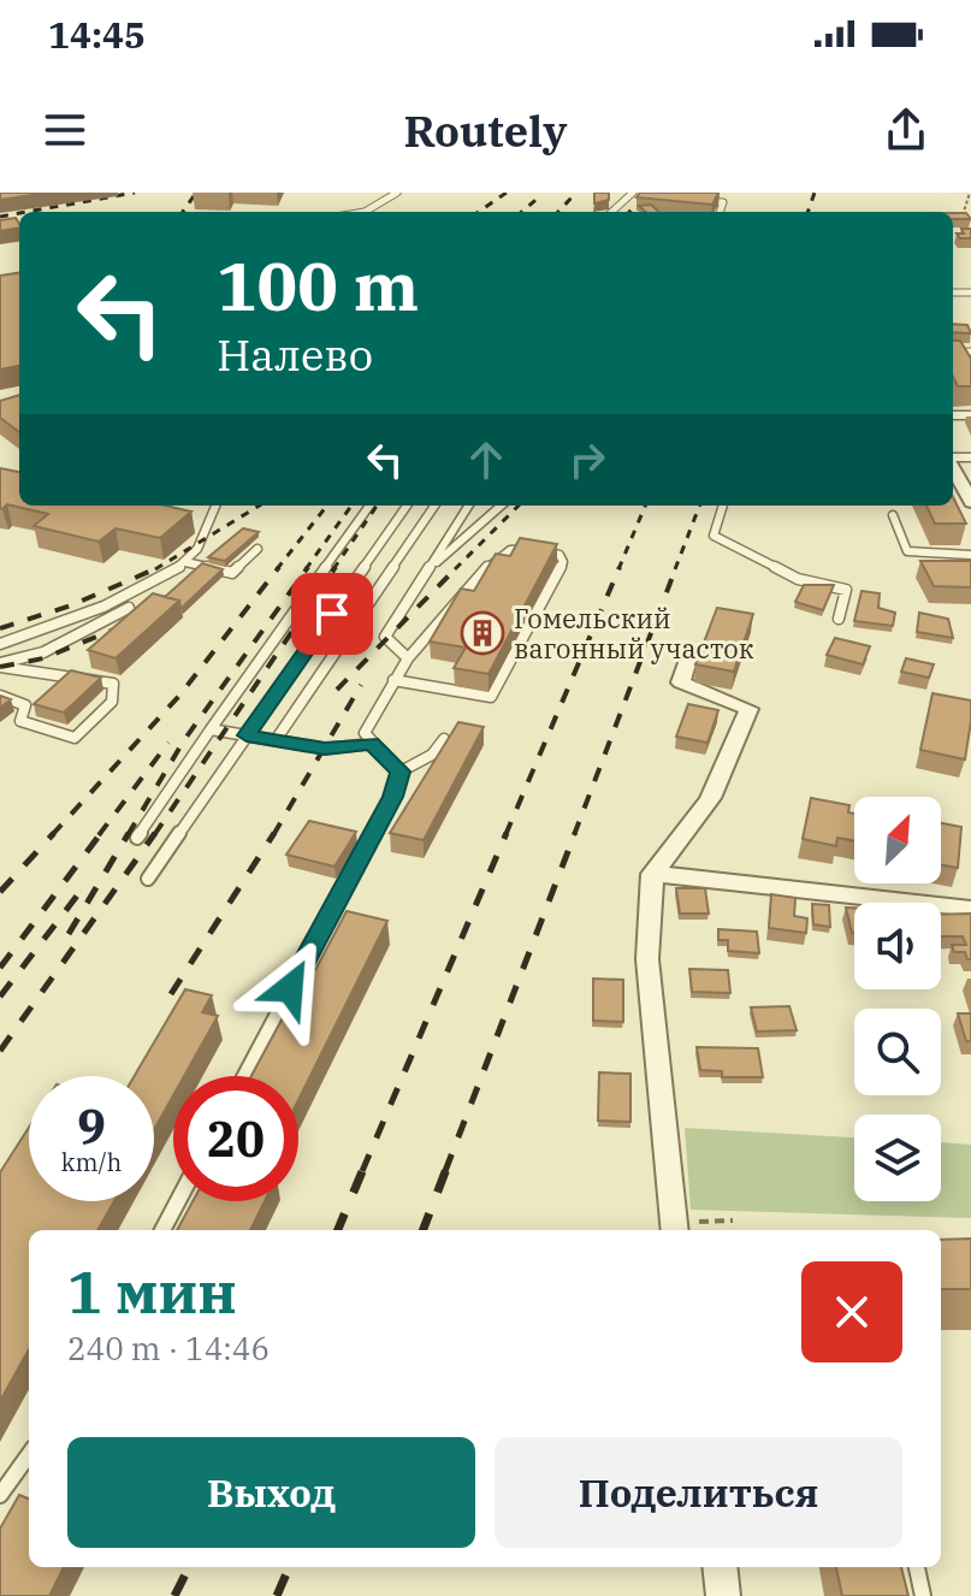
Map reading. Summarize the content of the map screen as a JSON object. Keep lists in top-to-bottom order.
{
  "places": {
    "building": ["Гомельский вагонный участок"]
  },
  "north": "top right",
  "page": {
    "status": "14:45",
    "header": "Routely",
    "turn": ["100 m", "Налево"],
    "speed": "9 km/h",
    "limit": "20",
    "heading": ["1 мин", "240 m · 14:46"],
    "buttons": ["Выход", "Поделиться"]
  }
}
